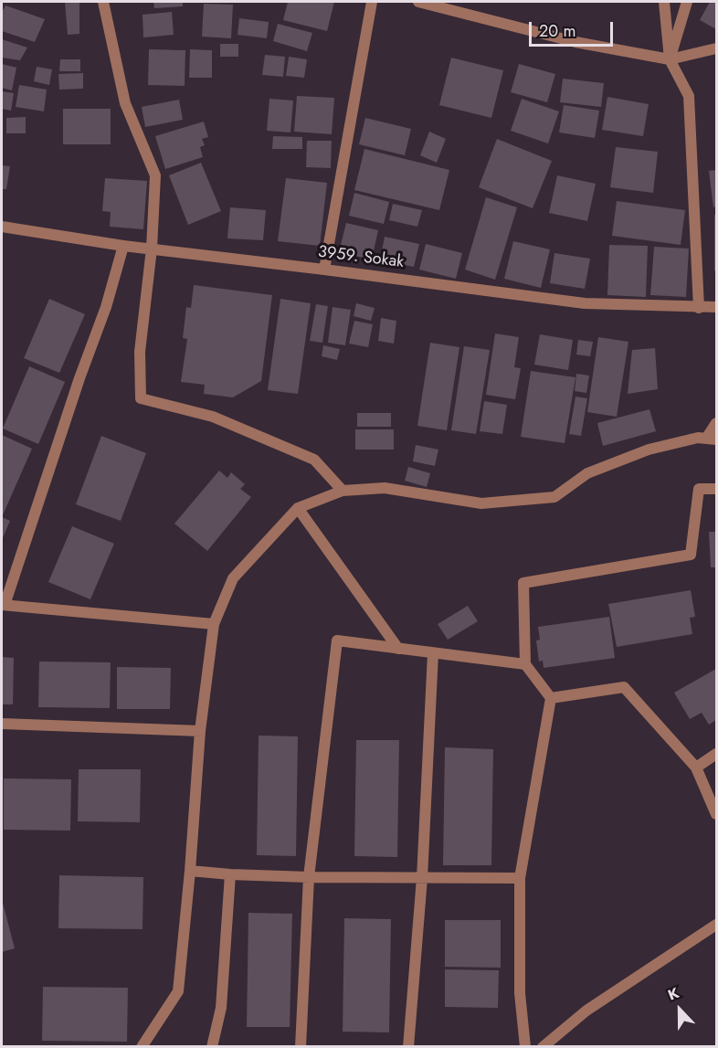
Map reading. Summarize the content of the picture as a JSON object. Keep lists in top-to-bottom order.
{
  "streets": {
    "street": ["3959. Sokak"]
  },
  "scale_bar": "20 m",
  "north": "top"
}
